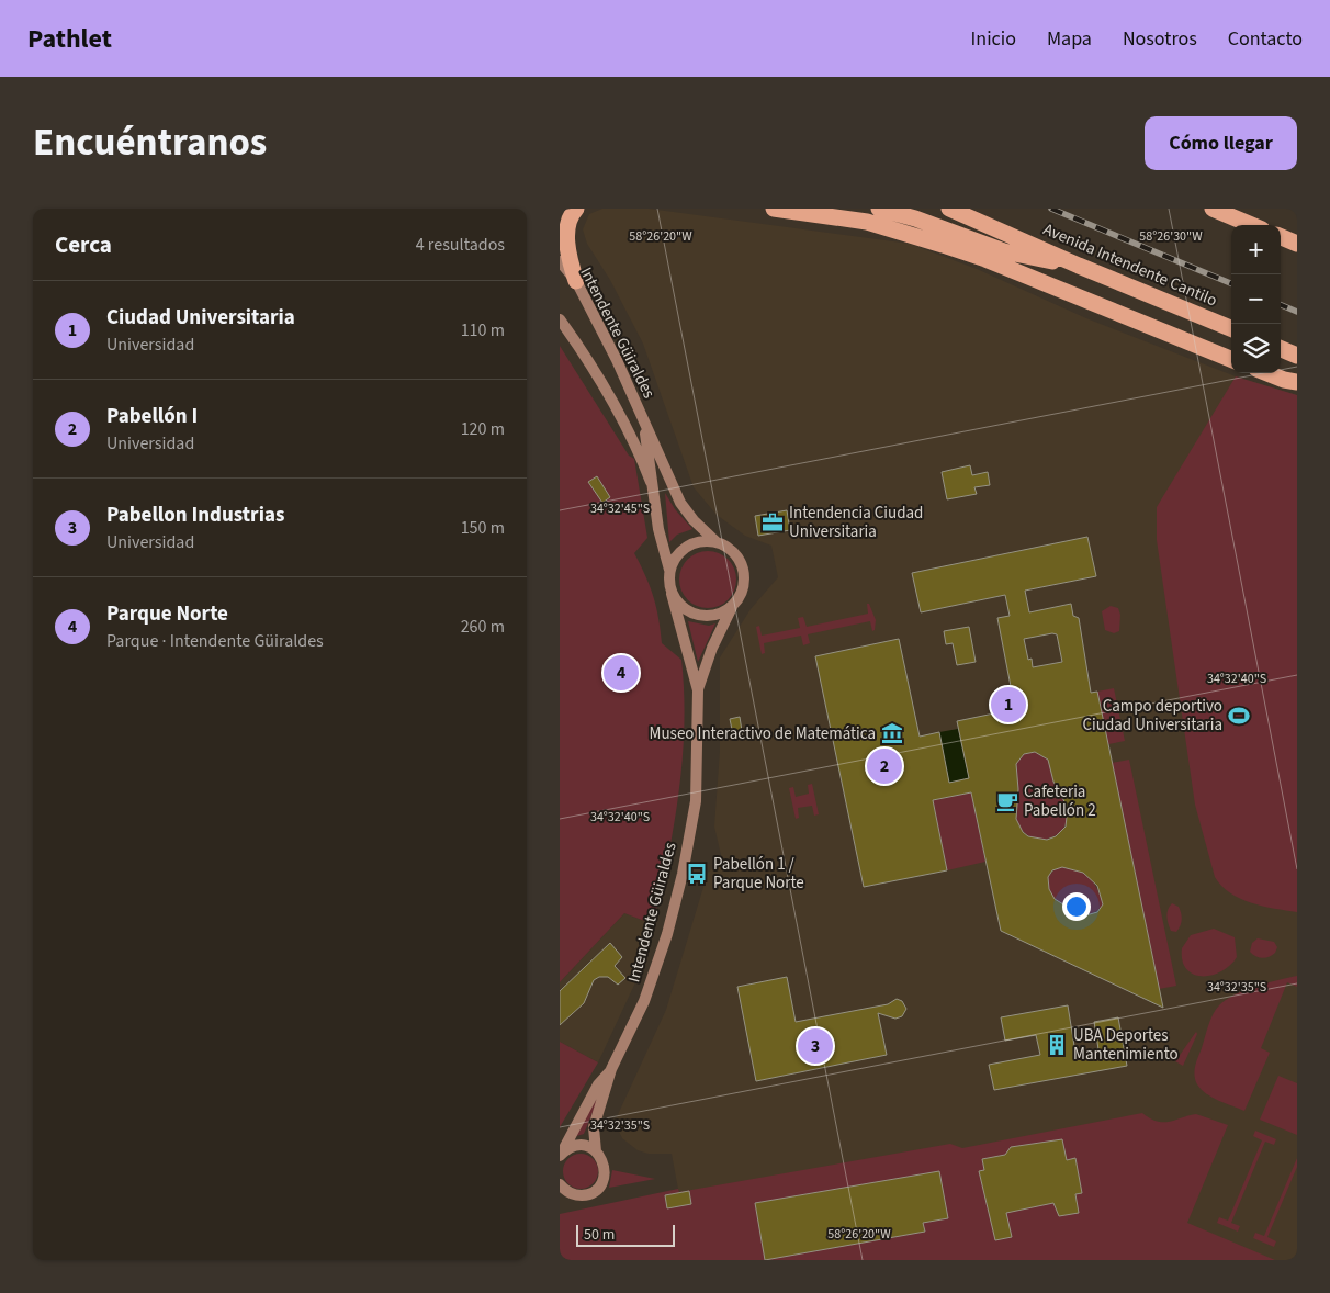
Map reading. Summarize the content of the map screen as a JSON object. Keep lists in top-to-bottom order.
{
  "streets": {
    "highway": ["Avenida Intendente Cantilo"],
    "main road": ["Intendente Güiraldes"]
  },
  "places": {
    "office": ["Intendencia Ciudad Universitaria"],
    "sports": ["Campo deportivo Ciudad Universitaria"],
    "museum": ["Museo Interactivo de Matemática"],
    "cafe": ["Cafeteria Pabellón 2"],
    "bus stop": ["Pabellón 1 / Parque Norte"],
    "building": ["UBA Deportes Mantenimiento"]
  },
  "scale_bar": "50 m",
  "page": {
    "header": "Pathlet",
    "nav": [
      "Inicio",
      "Mapa",
      "Nosotros",
      "Contacto"
    ],
    "title": "Encuéntranos",
    "buttons": "Cómo llegar",
    "heading": ["Cerca", "4 resultados"],
    "map_buttons": ["+", "−"],
    "list": [
      {
        "mark": "1",
        "name": "Ciudad Universitaria",
        "note": "Universidad",
        "value": "110 m"
      },
      {
        "mark": "2",
        "name": "Pabellón I",
        "note": "Universidad",
        "value": "120 m"
      },
      {
        "mark": "3",
        "name": "Pabellon Industrias",
        "note": "Universidad",
        "value": "150 m"
      },
      {
        "mark": "4",
        "name": "Parque Norte",
        "note": "Parque · Intendente Güiraldes",
        "value": "260 m"
      }
    ],
    "pins": [
      "4",
      "1",
      "2",
      "3"
    ],
    "scale": "50 m"
  },
  "coordinates": [
    "58°26'20\"W",
    "58°26'30\"W",
    "34°32'45\"S",
    "34°32'40\"S",
    "34°32'35\"S"
  ]
}
